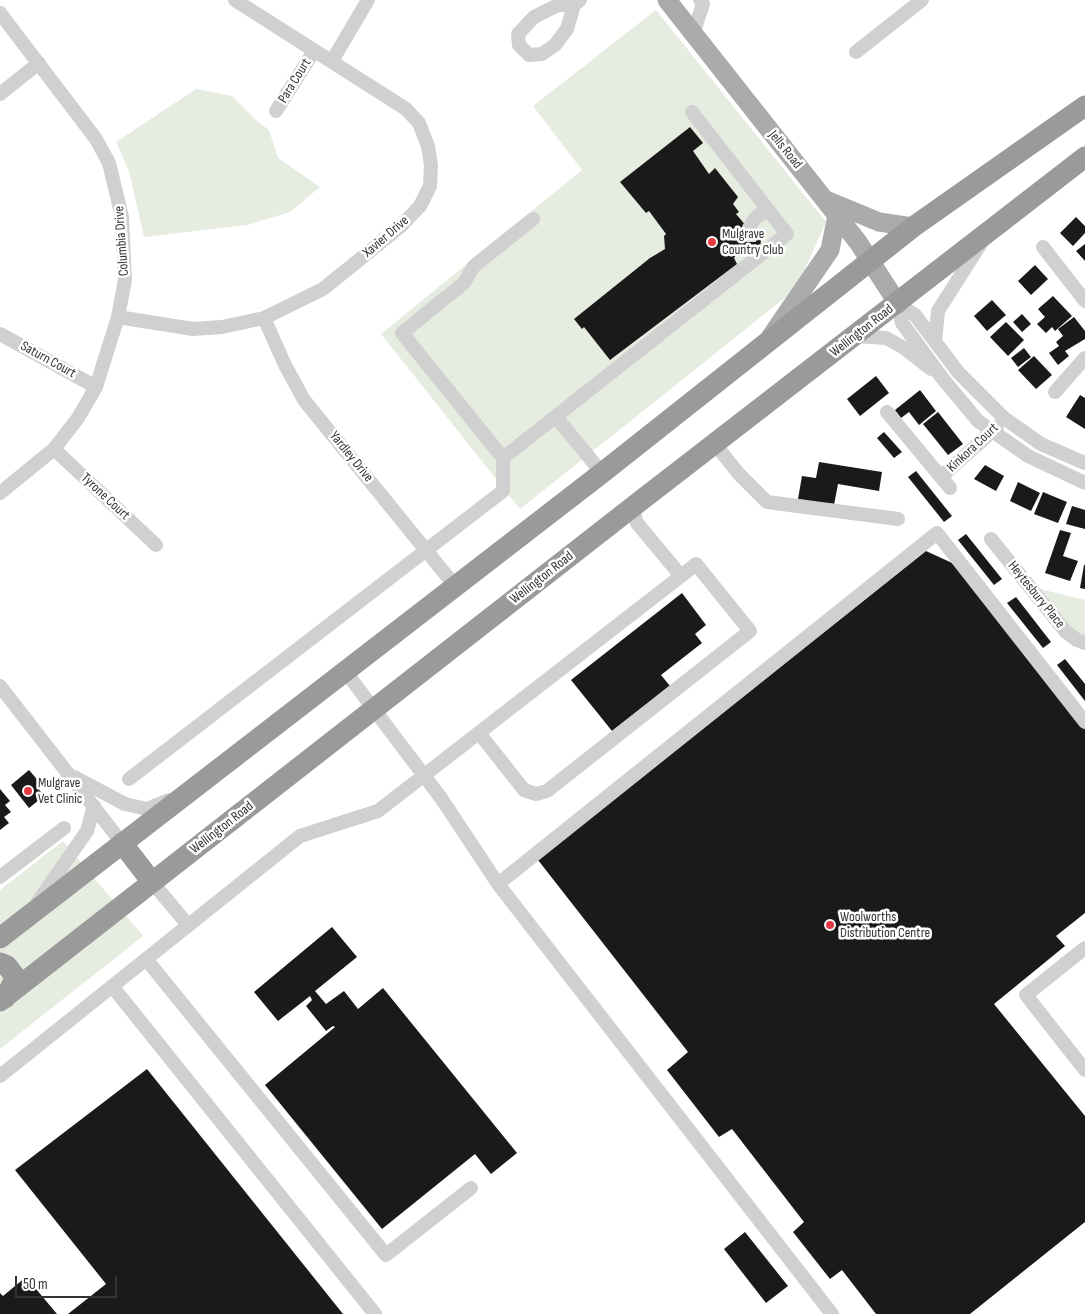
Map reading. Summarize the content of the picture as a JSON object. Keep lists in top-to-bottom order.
{
  "streets": {
    "highway": ["Wellington Road"],
    "main road": ["Jells Road"],
    "street": [
      "Para Court",
      "Xavier Drive",
      "Columbia Drive",
      "Saturn Court",
      "Kinkora Court",
      "Yardley Drive",
      "Tyrone Court",
      "Heytesbury Place"
    ]
  },
  "crossings": [
    ["Para Court", "Xavier Drive"],
    ["Jells Road", "Wellington Road"],
    ["Xavier Drive", "Columbia Drive"],
    ["Xavier Drive", "Yardley Drive"],
    ["Columbia Drive", "Saturn Court"],
    ["Columbia Drive", "Tyrone Court"]
  ],
  "places": ["Mulgrave Country Club", "Mulgrave Vet Clinic", "Woolworths Distribution Centre"],
  "scale_bar": "50 m"
}
